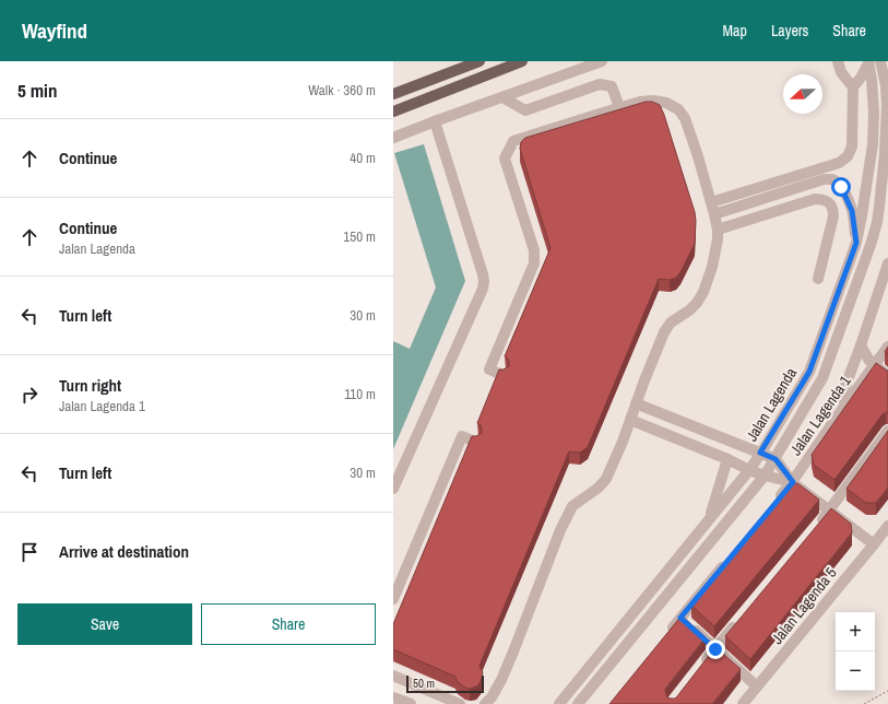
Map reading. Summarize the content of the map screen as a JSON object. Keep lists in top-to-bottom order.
{
  "streets": {
    "street": ["Jalan Lagenda", "Jalan Lagenda 1", "Jalan Lagenda 5"]
  },
  "scale_bar": "50 m",
  "north": "left",
  "page": {
    "header": "Wayfind",
    "nav": ["Map", "Layers", "Share"],
    "heading": ["5 min", "Walk · 360 m"],
    "list": [
      ["Continue", "40 m"],
      ["Continue", "Jalan Lagenda", "150 m"],
      ["Turn left", "30 m"],
      ["Turn right", "Jalan Lagenda 1", "110 m"],
      ["Turn left", "30 m"],
      "Arrive at destination"
    ],
    "buttons": ["Save", "Share"],
    "map_buttons": ["+", "−"],
    "scale": "50 m"
  }
}
